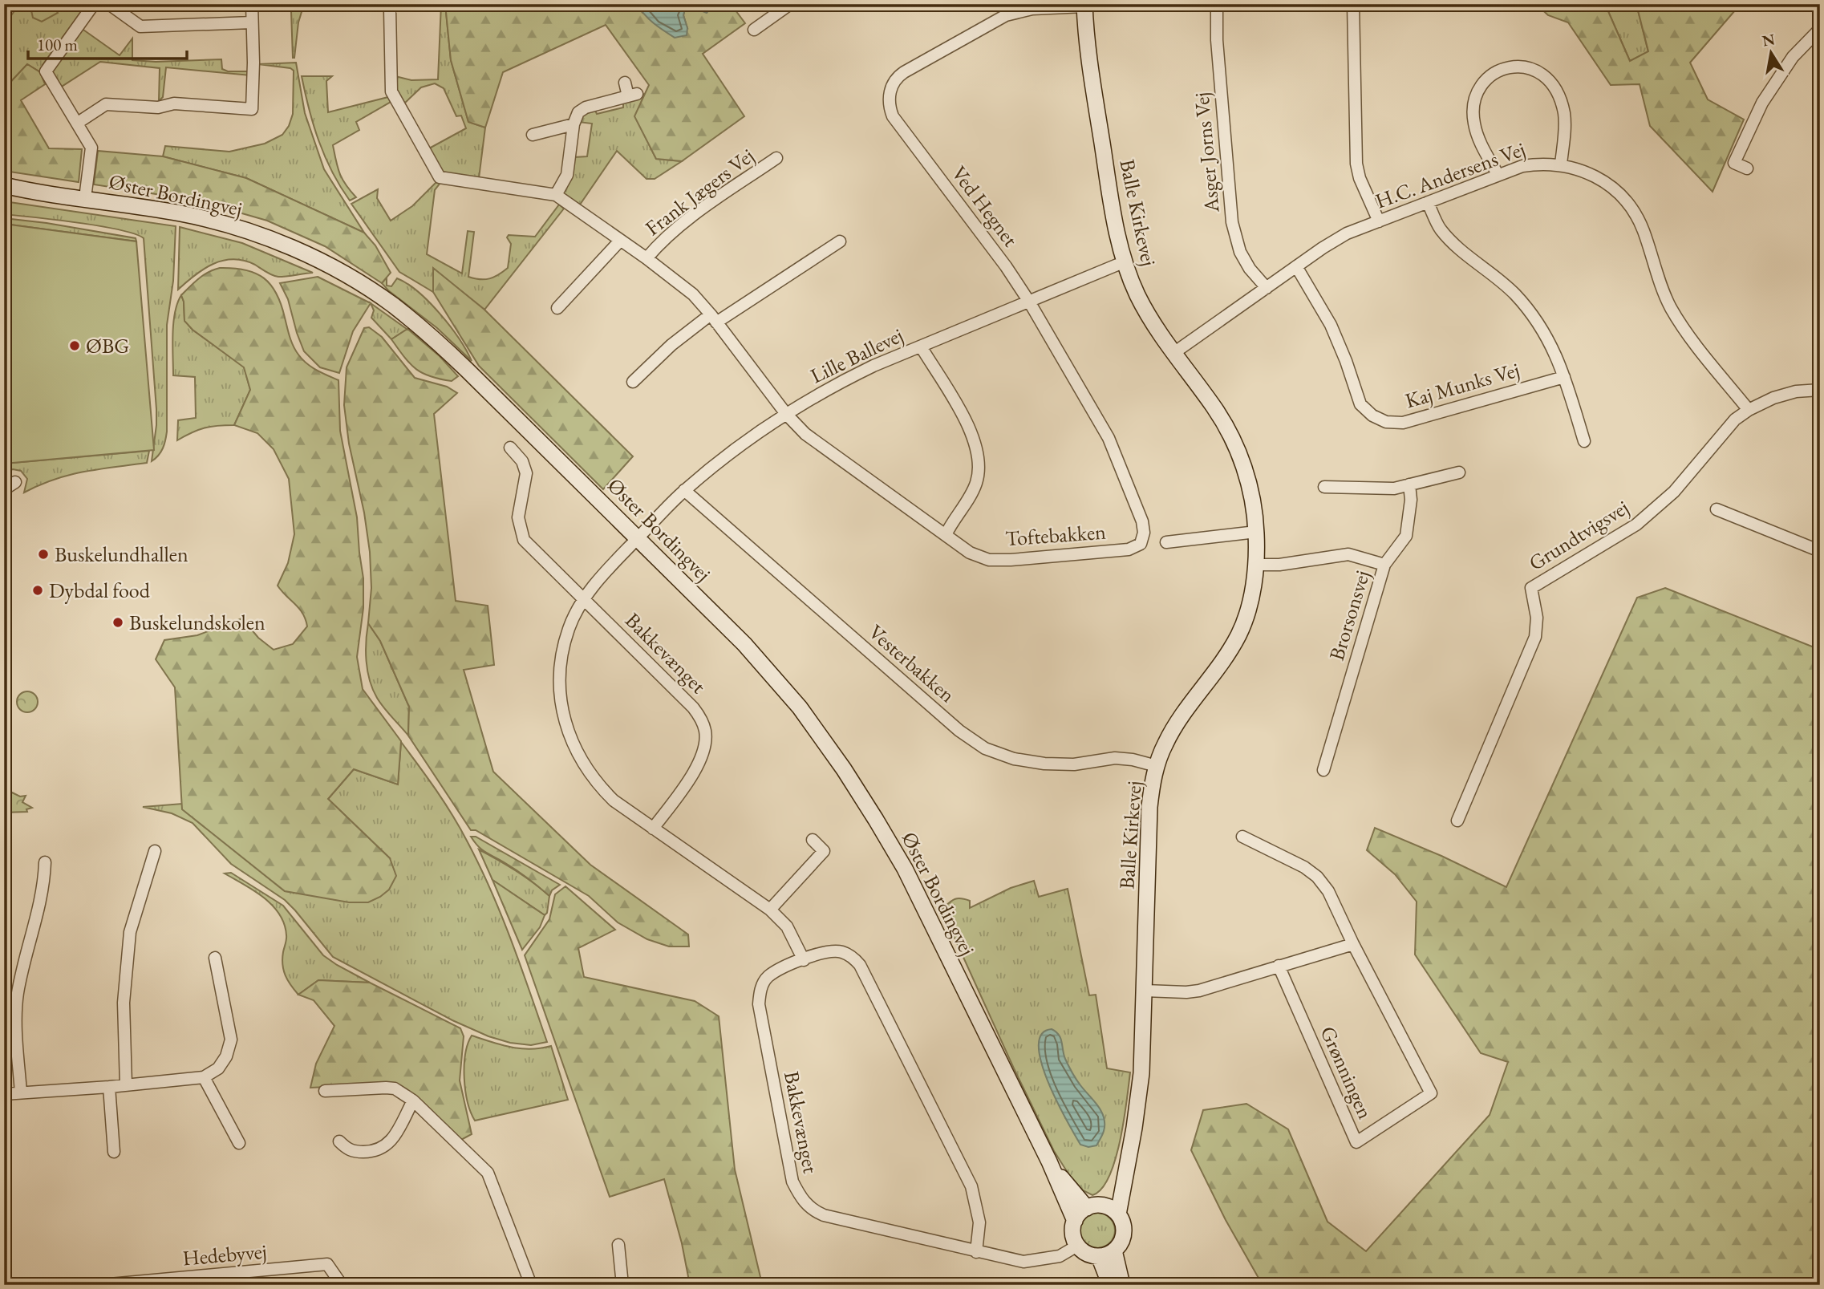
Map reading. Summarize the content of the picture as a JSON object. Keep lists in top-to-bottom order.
{
  "streets": {
    "street": [
      "Asger Jorns Vej",
      "H.C. Andersens Vej",
      "Frank Jægers Vej",
      "Øster Bordingvej",
      "Ved Hegnet",
      "Balle Kirkevej",
      "Lille Ballevej",
      "Kaj Munks Vej",
      "Toftebakken",
      "Grundtvigsvej",
      "Brorsonsvej",
      "Bakkevænget",
      "Vesterbakken",
      "Grønningen",
      "Hedebyvej"
    ]
  },
  "crossings": [
    ["Asger Jorns Vej", "H.C. Andersens Vej"],
    ["H.C. Andersens Vej", "Balle Kirkevej"],
    ["H.C. Andersens Vej", "Kaj Munks Vej"],
    ["H.C. Andersens Vej", "Grundtvigsvej"],
    ["Frank Jægers Vej", "Lille Ballevej"],
    ["Frank Jægers Vej", "Toftebakken"],
    ["Øster Bordingvej", "Balle Kirkevej"],
    ["Øster Bordingvej", "Lille Ballevej"],
    ["Øster Bordingvej", "Bakkevænget"],
    ["Ved Hegnet", "Balle Kirkevej"],
    ["Ved Hegnet", "Lille Ballevej"],
    ["Ved Hegnet", "Toftebakken"],
    ["Balle Kirkevej", "Lille Ballevej"],
    ["Balle Kirkevej", "Brorsonsvej"],
    ["Balle Kirkevej", "Bakkevænget"],
    ["Balle Kirkevej", "Vesterbakken"],
    ["Lille Ballevej", "Toftebakken"],
    ["Lille Ballevej", "Vesterbakken"]
  ],
  "places": [
    "ØBG",
    "Buskelundhallen",
    "Dybdal food",
    "Buskelundskolen"
  ],
  "scale_bar": "100 m",
  "north": "top"
}
